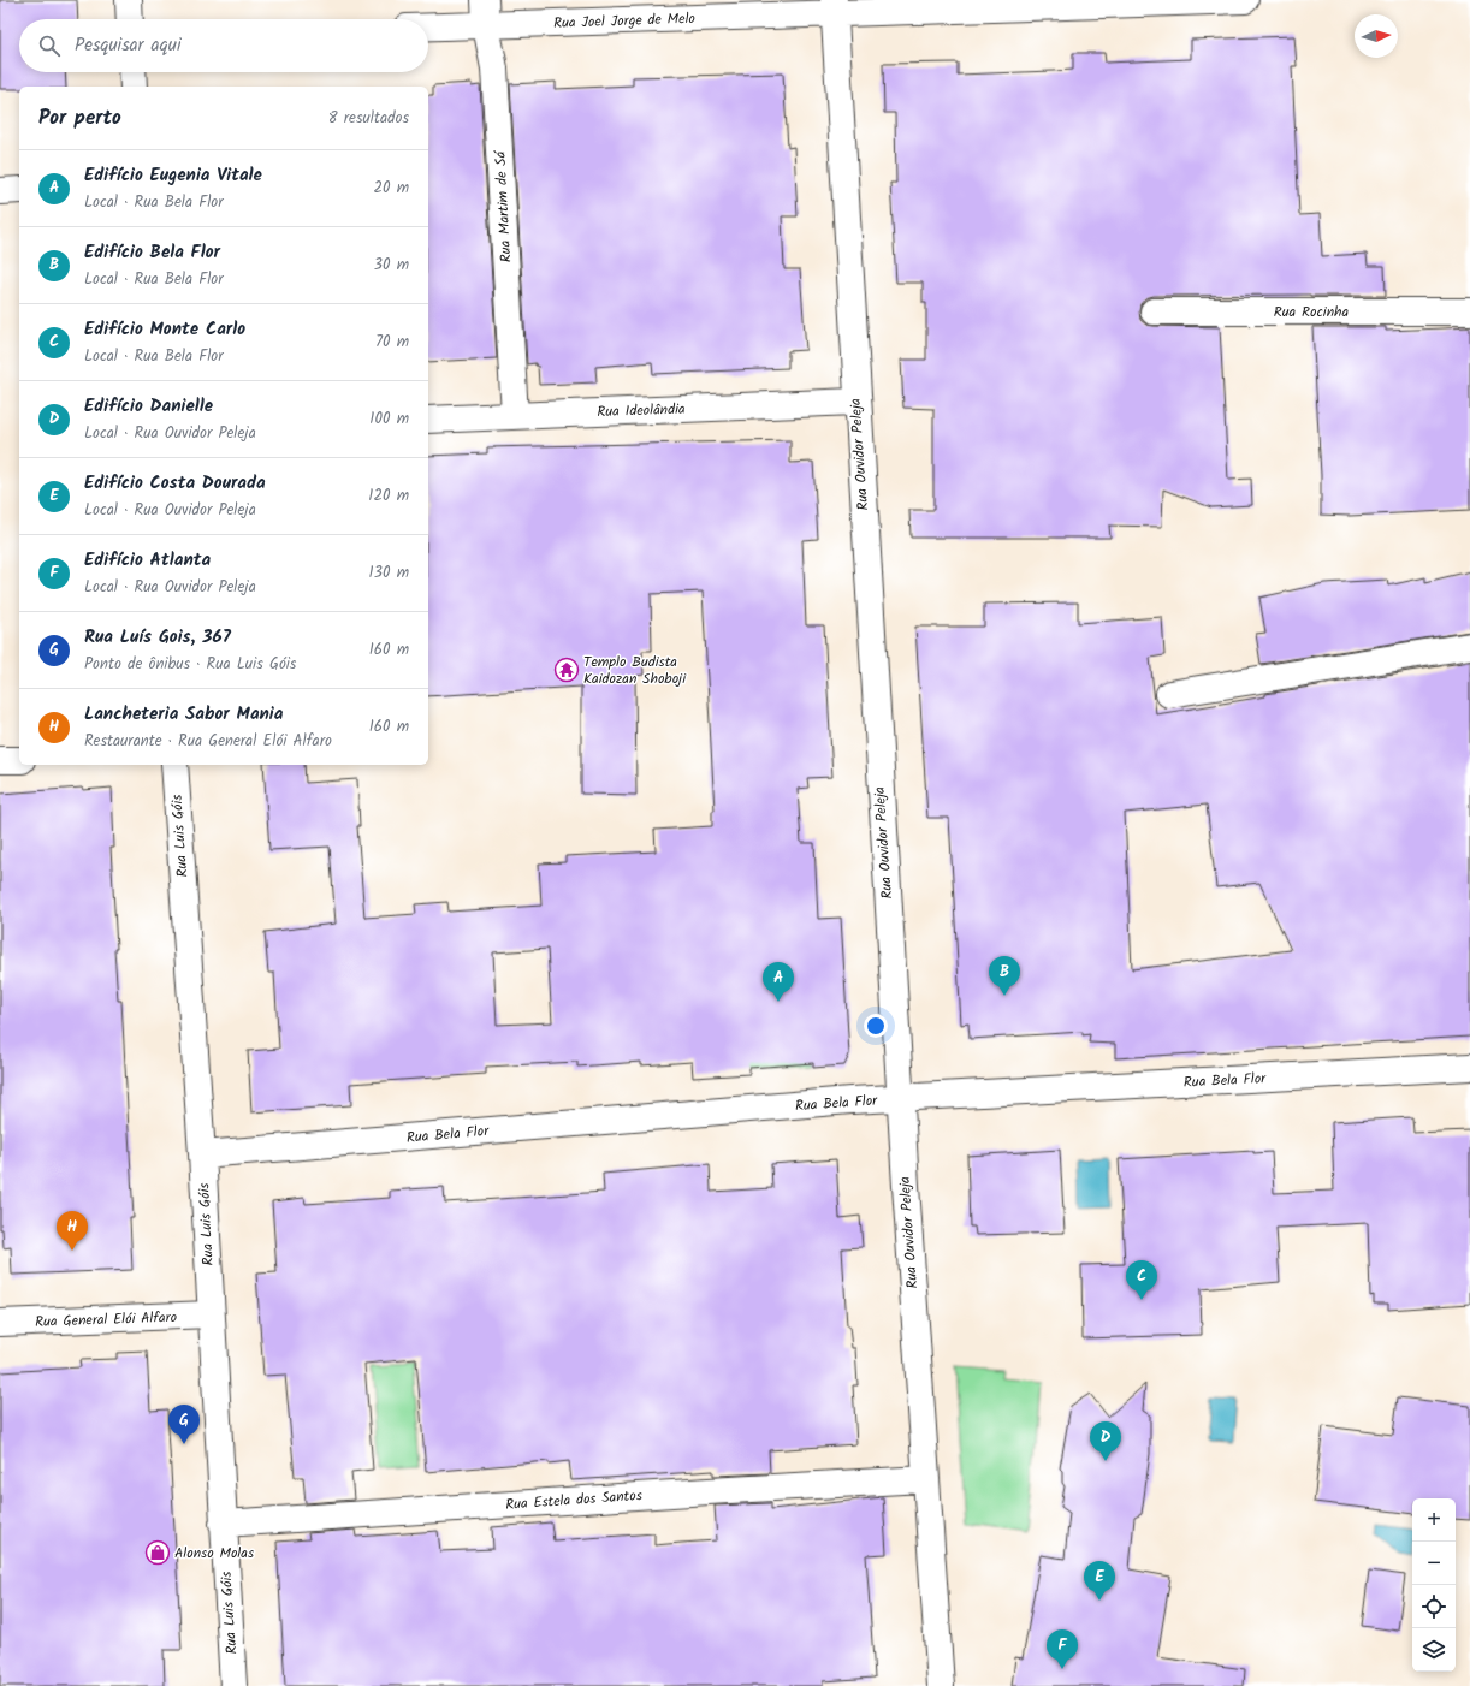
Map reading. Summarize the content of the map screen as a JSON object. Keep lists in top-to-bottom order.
{
  "streets": {
    "street": [
      "Rua Joel Jorge de Melo",
      "Rua Martim de Sá",
      "Rua Rocinha",
      "Rua Ideolândia",
      "Rua Ouvidor Peleja",
      "Rua Luis Góis",
      "Rua Bela Flor",
      "Rua General Elói Alfaro",
      "Rua Estela dos Santos"
    ]
  },
  "crossings": [
    ["Rua Joel Jorge de Melo", "Rua Martim de Sá"],
    ["Rua Joel Jorge de Melo", "Rua Ouvidor Peleja"],
    ["Rua Martim de Sá", "Rua Ideolândia"],
    ["Rua Ideolândia", "Rua Ouvidor Peleja"],
    ["Rua Ouvidor Peleja", "Rua Bela Flor"],
    ["Rua Ouvidor Peleja", "Rua Estela dos Santos"],
    ["Rua Luis Góis", "Rua Bela Flor"],
    ["Rua Luis Góis", "Rua General Elói Alfaro"],
    ["Rua Luis Góis", "Rua Estela dos Santos"]
  ],
  "places": {
    "temple": ["Templo Budista Kaidozan Shoboji"],
    "shop": ["Alonso Molas"]
  },
  "north": "right",
  "page": {
    "search": "Pesquisar aqui",
    "heading": ["Por perto", "8 resultados"],
    "list": [
      {
        "mark": "A",
        "name": "Edifício Eugenia Vitale",
        "note": "Local · Rua Bela Flor",
        "value": "20 m"
      },
      {
        "mark": "B",
        "name": "Edifício Bela Flor",
        "note": "Local · Rua Bela Flor",
        "value": "30 m"
      },
      {
        "mark": "C",
        "name": "Edifício Monte Carlo",
        "note": "Local · Rua Bela Flor",
        "value": "70 m"
      },
      {
        "mark": "D",
        "name": "Edifício Danielle",
        "note": "Local · Rua Ouvidor Peleja",
        "value": "100 m"
      },
      {
        "mark": "E",
        "name": "Edifício Costa Dourada",
        "note": "Local · Rua Ouvidor Peleja",
        "value": "120 m"
      },
      {
        "mark": "F",
        "name": "Edifício Atlanta",
        "note": "Local · Rua Ouvidor Peleja",
        "value": "130 m"
      },
      {
        "mark": "G",
        "name": "Rua Luís Gois, 367",
        "note": "Ponto de ônibus · Rua Luis Góis",
        "value": "160 m"
      },
      {
        "mark": "H",
        "name": "Lancheteria Sabor Mania",
        "note": "Restaurante · Rua General Elói Alfaro",
        "value": "160 m"
      }
    ],
    "pins": [
      "B",
      "A",
      "H",
      "C",
      "G",
      "D",
      "E",
      "F"
    ],
    "map_buttons": ["+", "−"]
  }
}
